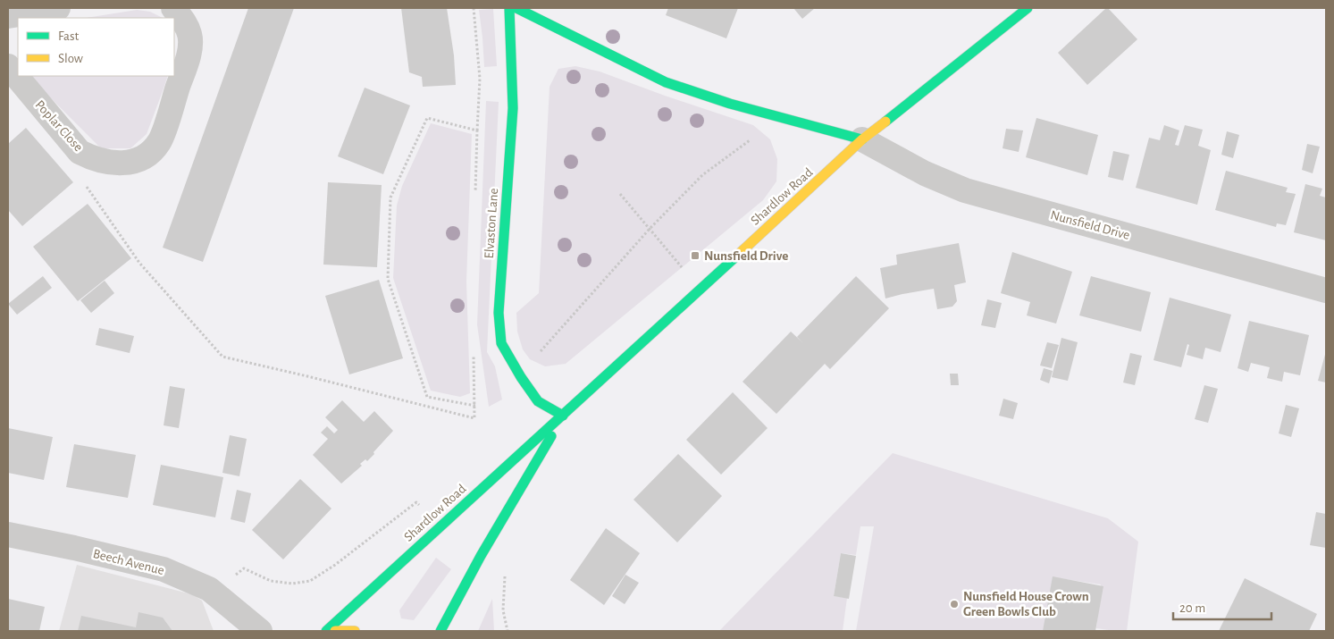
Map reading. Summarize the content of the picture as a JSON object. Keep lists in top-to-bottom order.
{
  "streets": {
    "main road": ["Shardlow Road", "Elvaston Lane"],
    "street": ["Poplar Close", "Nunsfield Drive", "Beech Avenue"]
  },
  "crossings": [
    ["Shardlow Road", "Elvaston Lane"],
    ["Shardlow Road", "Nunsfield Drive"]
  ],
  "places": {
    "transit": ["Nunsfield Drive"],
    "other": ["Nunsfield House Crown Green Bowls Club"]
  },
  "legend": ["Fast", "Slow"],
  "scale_bar": "20 m"
}
